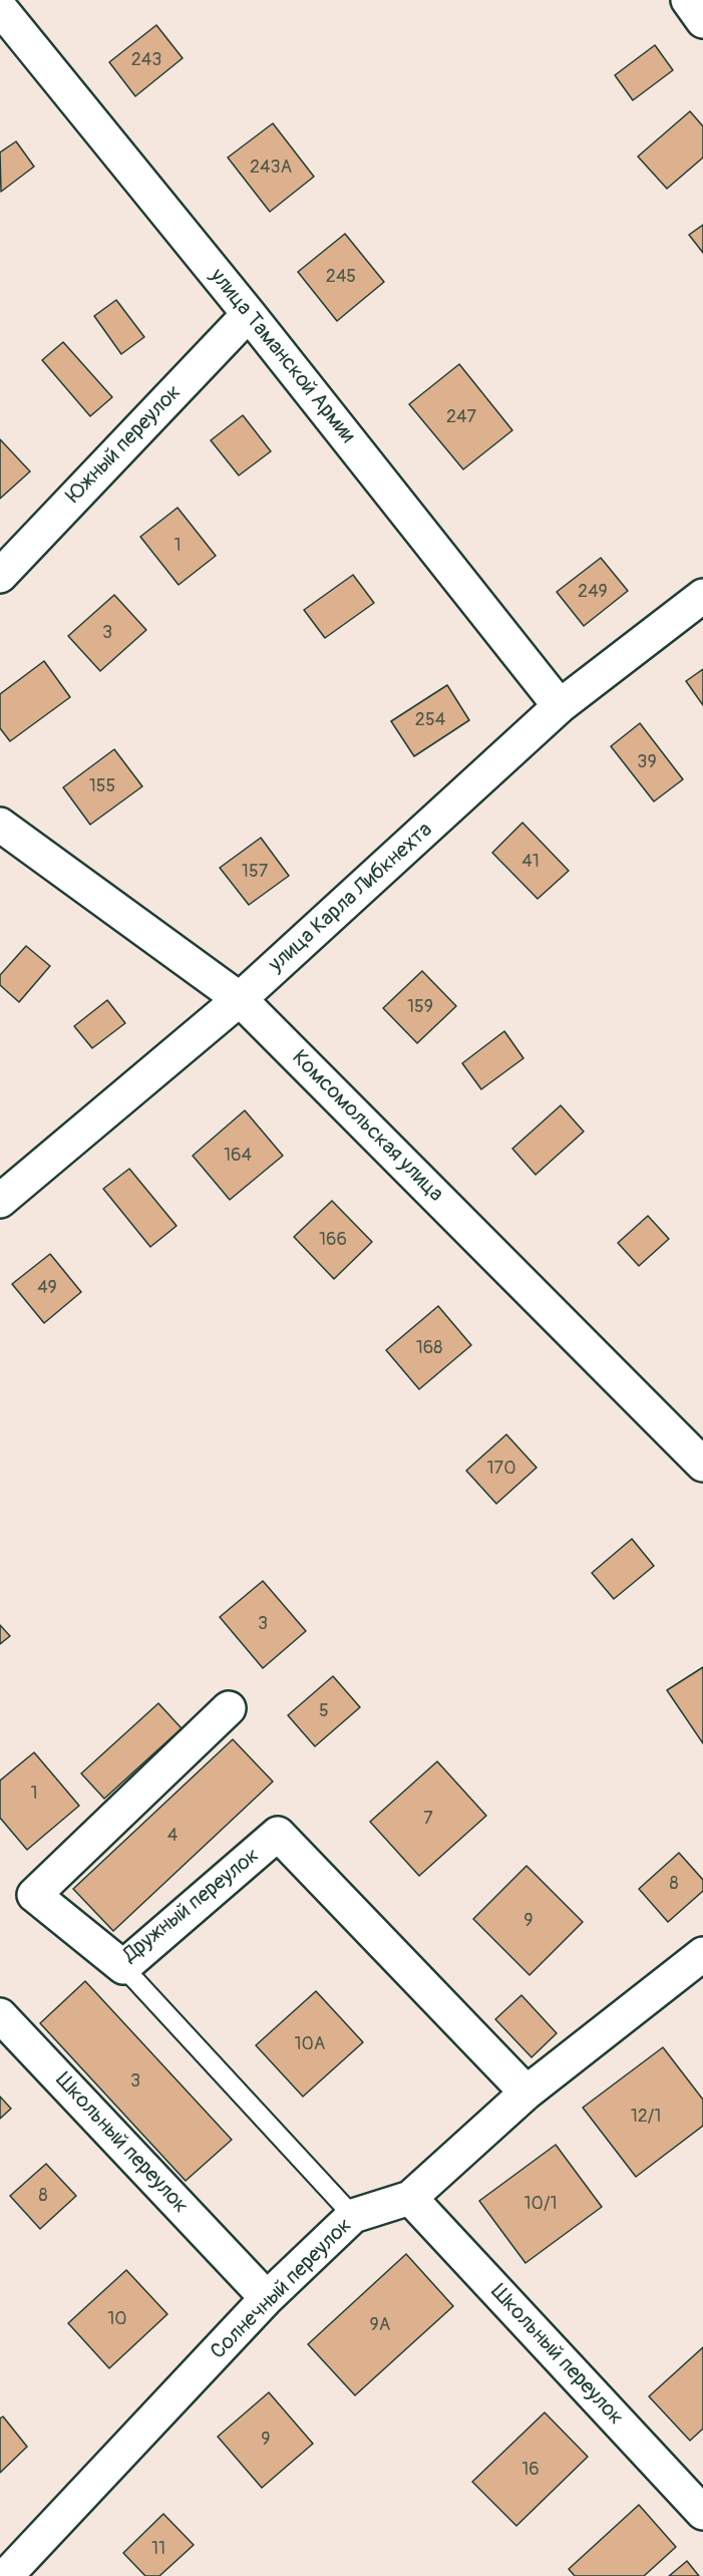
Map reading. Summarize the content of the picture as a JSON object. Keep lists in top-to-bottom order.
{
  "streets": {
    "street": [
      "улица Таманской Армии",
      "Южный переулок",
      "улица Карла Либкнехта",
      "Комсомольская улица",
      "Дружный переулок",
      "Школьный переулок",
      "Солнечный переулок"
    ]
  },
  "crossings": [
    ["улица Таманской Армии", "Южный переулок"],
    ["улица Таманской Армии", "улица Карла Либкнехта"],
    ["улица Карла Либкнехта", "Комсомольская улица"],
    ["Дружный переулок", "Солнечный переулок"],
    ["Школьный переулок", "Солнечный переулок"]
  ],
  "house_numbers": [
    "243",
    "243А",
    "245",
    "247",
    "1",
    "249",
    "3",
    "254",
    "39",
    "155",
    "41",
    "157",
    "159",
    "164",
    "166",
    "49",
    "168",
    "170",
    "3",
    "5",
    "1",
    "7",
    "4",
    "8",
    "9",
    "10А",
    "3",
    "12/1",
    "8",
    "10/1",
    "10",
    "9А",
    "9",
    "16",
    "11"
  ]
}
